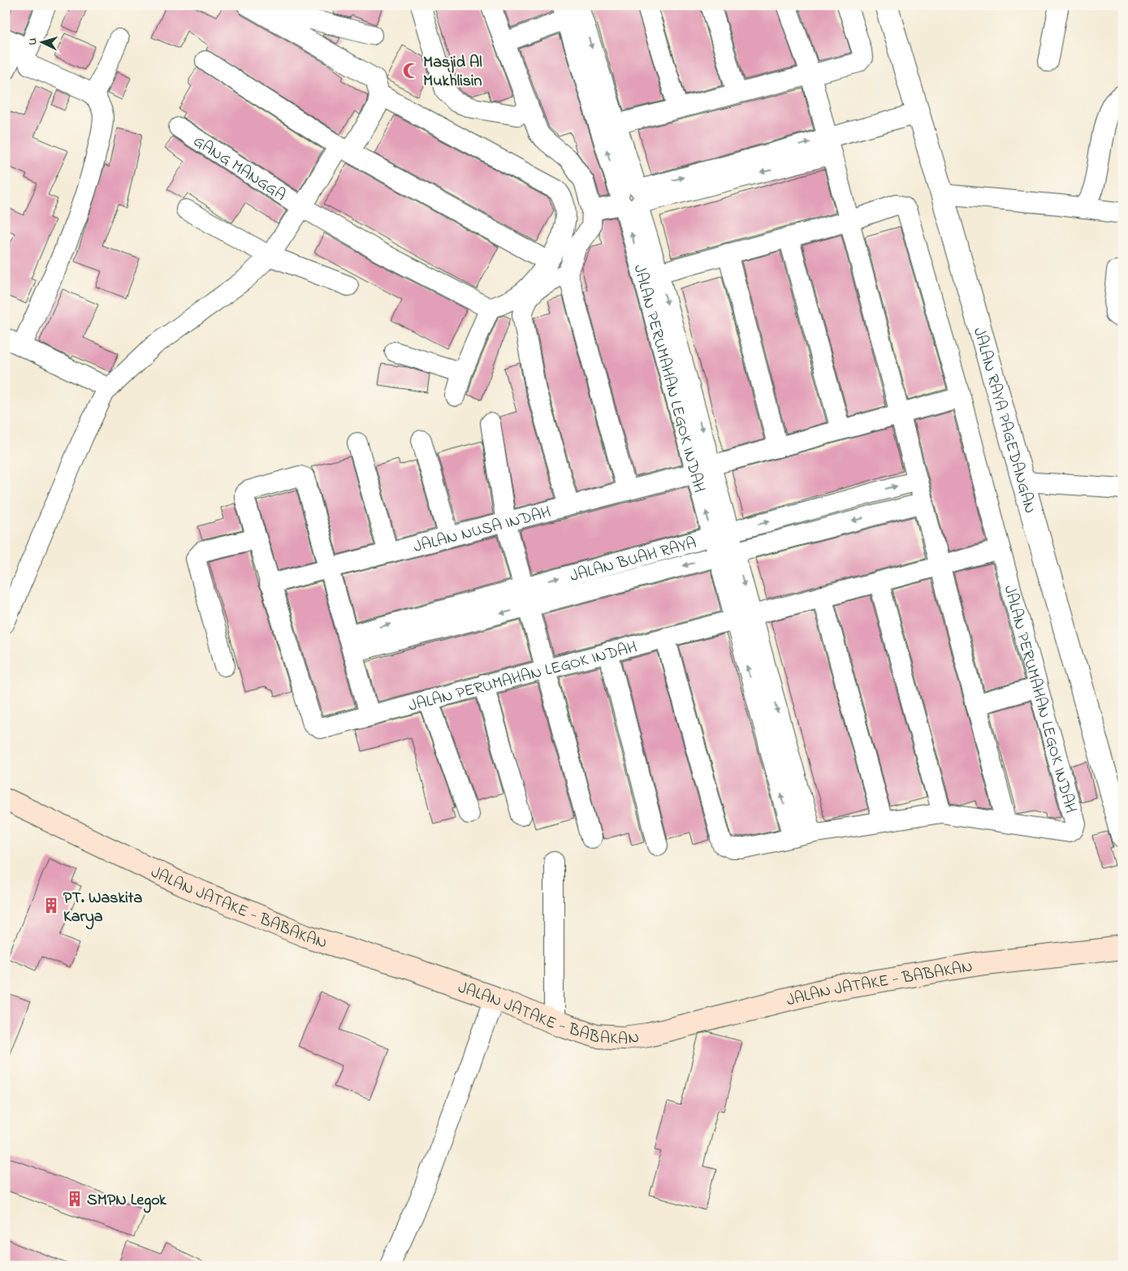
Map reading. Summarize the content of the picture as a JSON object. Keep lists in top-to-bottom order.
{
  "streets": {
    "main road": ["JALAN JATAKE - BABAKAN"],
    "street": [
      "GANG MANGGA",
      "JALAN PERUMAHAN LEGOK INDAH",
      "JALAN RAYA PAGEDANGAN",
      "JALAN NUSA INDAH",
      "JALAN BUAH RAYA"
    ]
  },
  "crossings": [
    ["JALAN PERUMAHAN LEGOK INDAH", "JALAN NUSA INDAH"],
    ["JALAN PERUMAHAN LEGOK INDAH", "JALAN BUAH RAYA"]
  ],
  "places": {
    "mosque": ["Masjid Al Mukhlisin"],
    "building": ["PT. Waskita Karya", "SMPN Legok"]
  },
  "north": "left"
}
